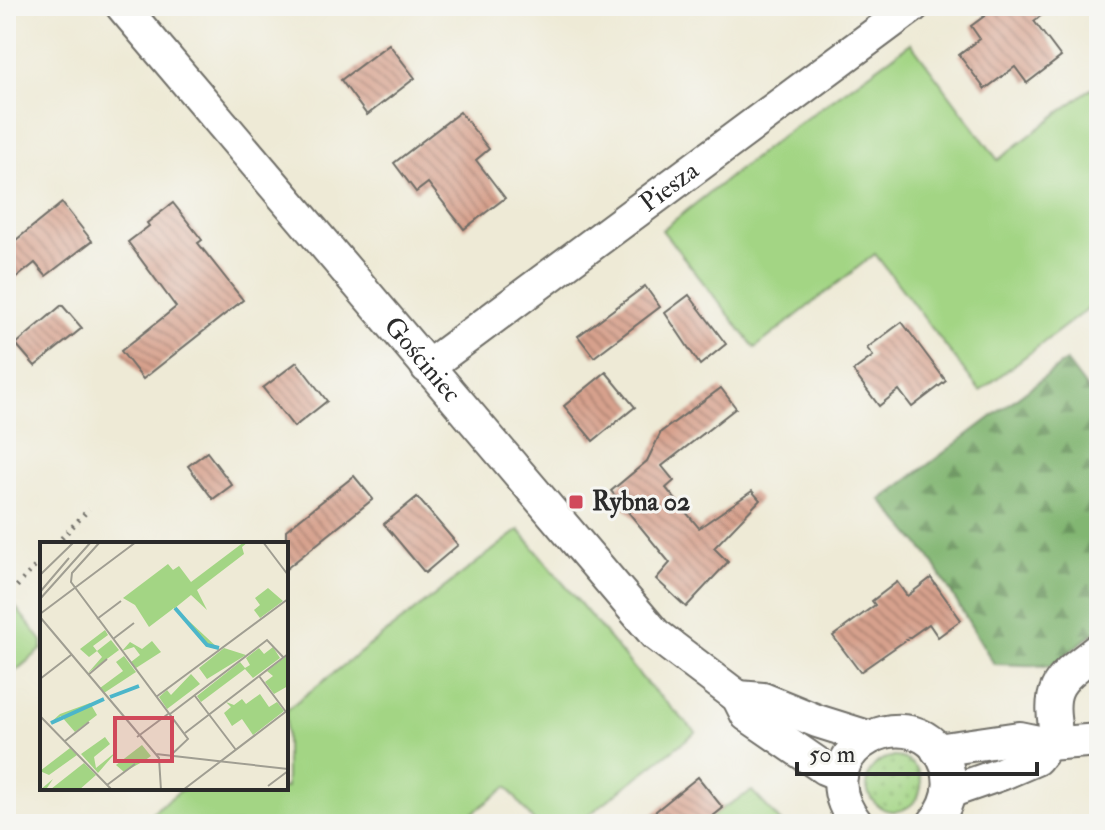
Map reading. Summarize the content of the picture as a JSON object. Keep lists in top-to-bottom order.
{
  "streets": {
    "street": ["Piesza", "Gościniec"]
  },
  "crossings": [
    ["Piesza", "Gościniec"]
  ],
  "places": {
    "transit": ["Rybna 02"]
  },
  "scale_bar": "50 m"
}
